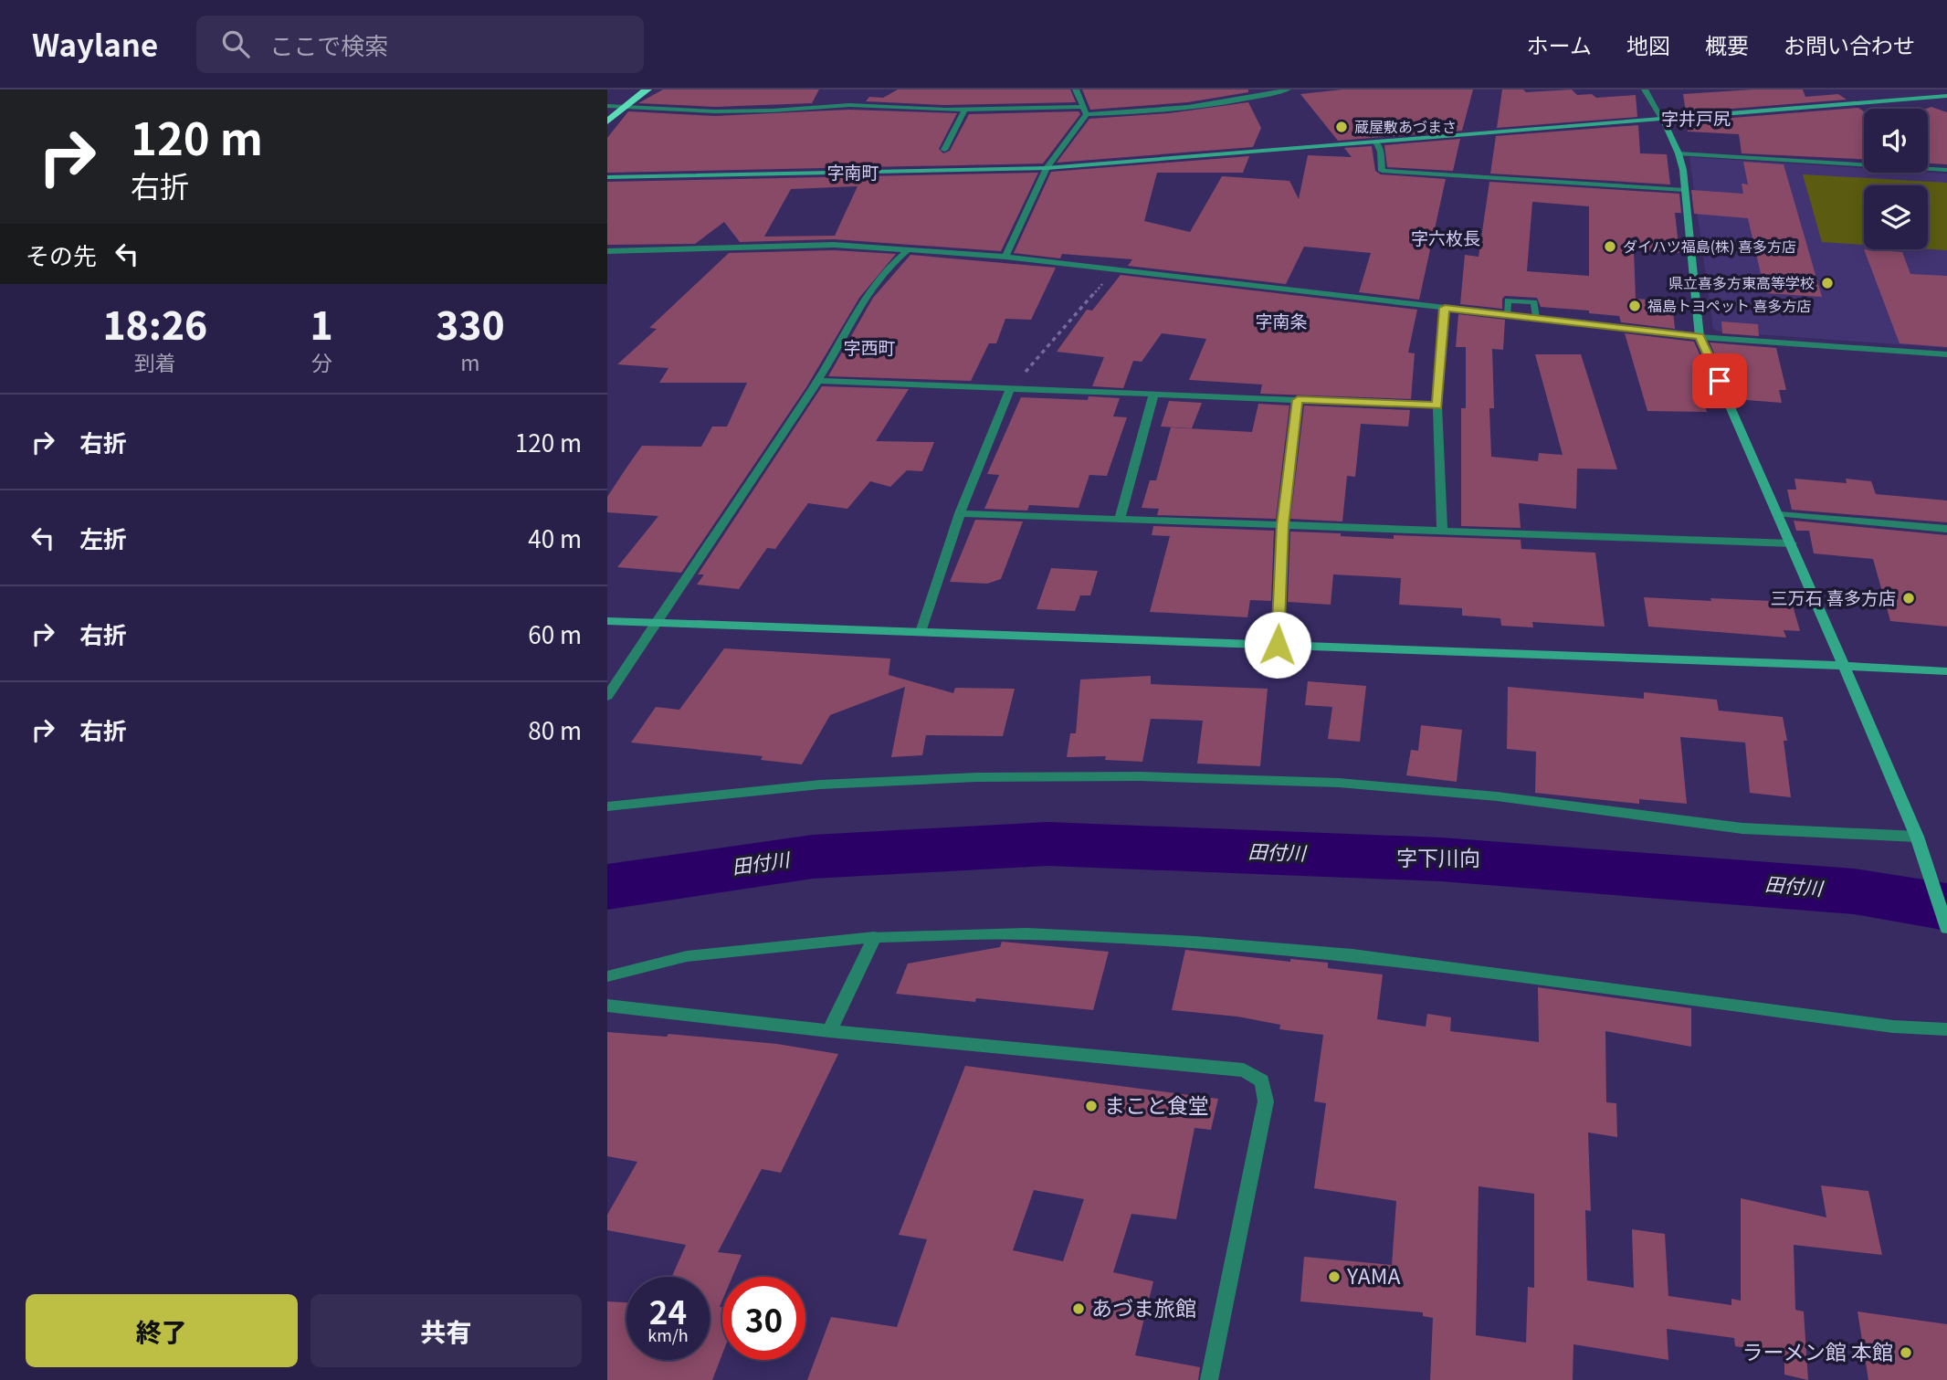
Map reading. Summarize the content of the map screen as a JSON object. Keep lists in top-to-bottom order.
{
  "districts": [
    "字井戸尻",
    "字南町",
    "字六枚長",
    "字南条",
    "字西町",
    "字下川向"
  ],
  "water": ["田付川"],
  "places": [
    "蔵屋敷あづまさ",
    "ダイハツ福島(株) 喜多方店",
    "県立喜多方東高等学校",
    "福島トヨペット 喜多方店",
    "三万石 喜多方店",
    "まこと食堂",
    "YAMA",
    "あづま旅館",
    "ラーメン館 本館"
  ],
  "page": {
    "header": "Waylane",
    "search": "ここで検索",
    "nav": [
      "ホーム",
      "地図",
      "概要",
      "お問い合わせ"
    ],
    "turn": ["120 m", "右折"],
    "then": "その先",
    "eta": [
      "18:26",
      "到着",
      "1",
      "分",
      "330",
      "m"
    ],
    "list": [
      {
        "name": "右折",
        "value": "120 m"
      },
      {
        "name": "左折",
        "value": "40 m"
      },
      {
        "name": "右折",
        "value": "60 m"
      },
      {
        "name": "右折",
        "value": "80 m"
      }
    ],
    "speed": "24 km/h",
    "limit": "30",
    "buttons": ["終了", "共有"]
  }
}
